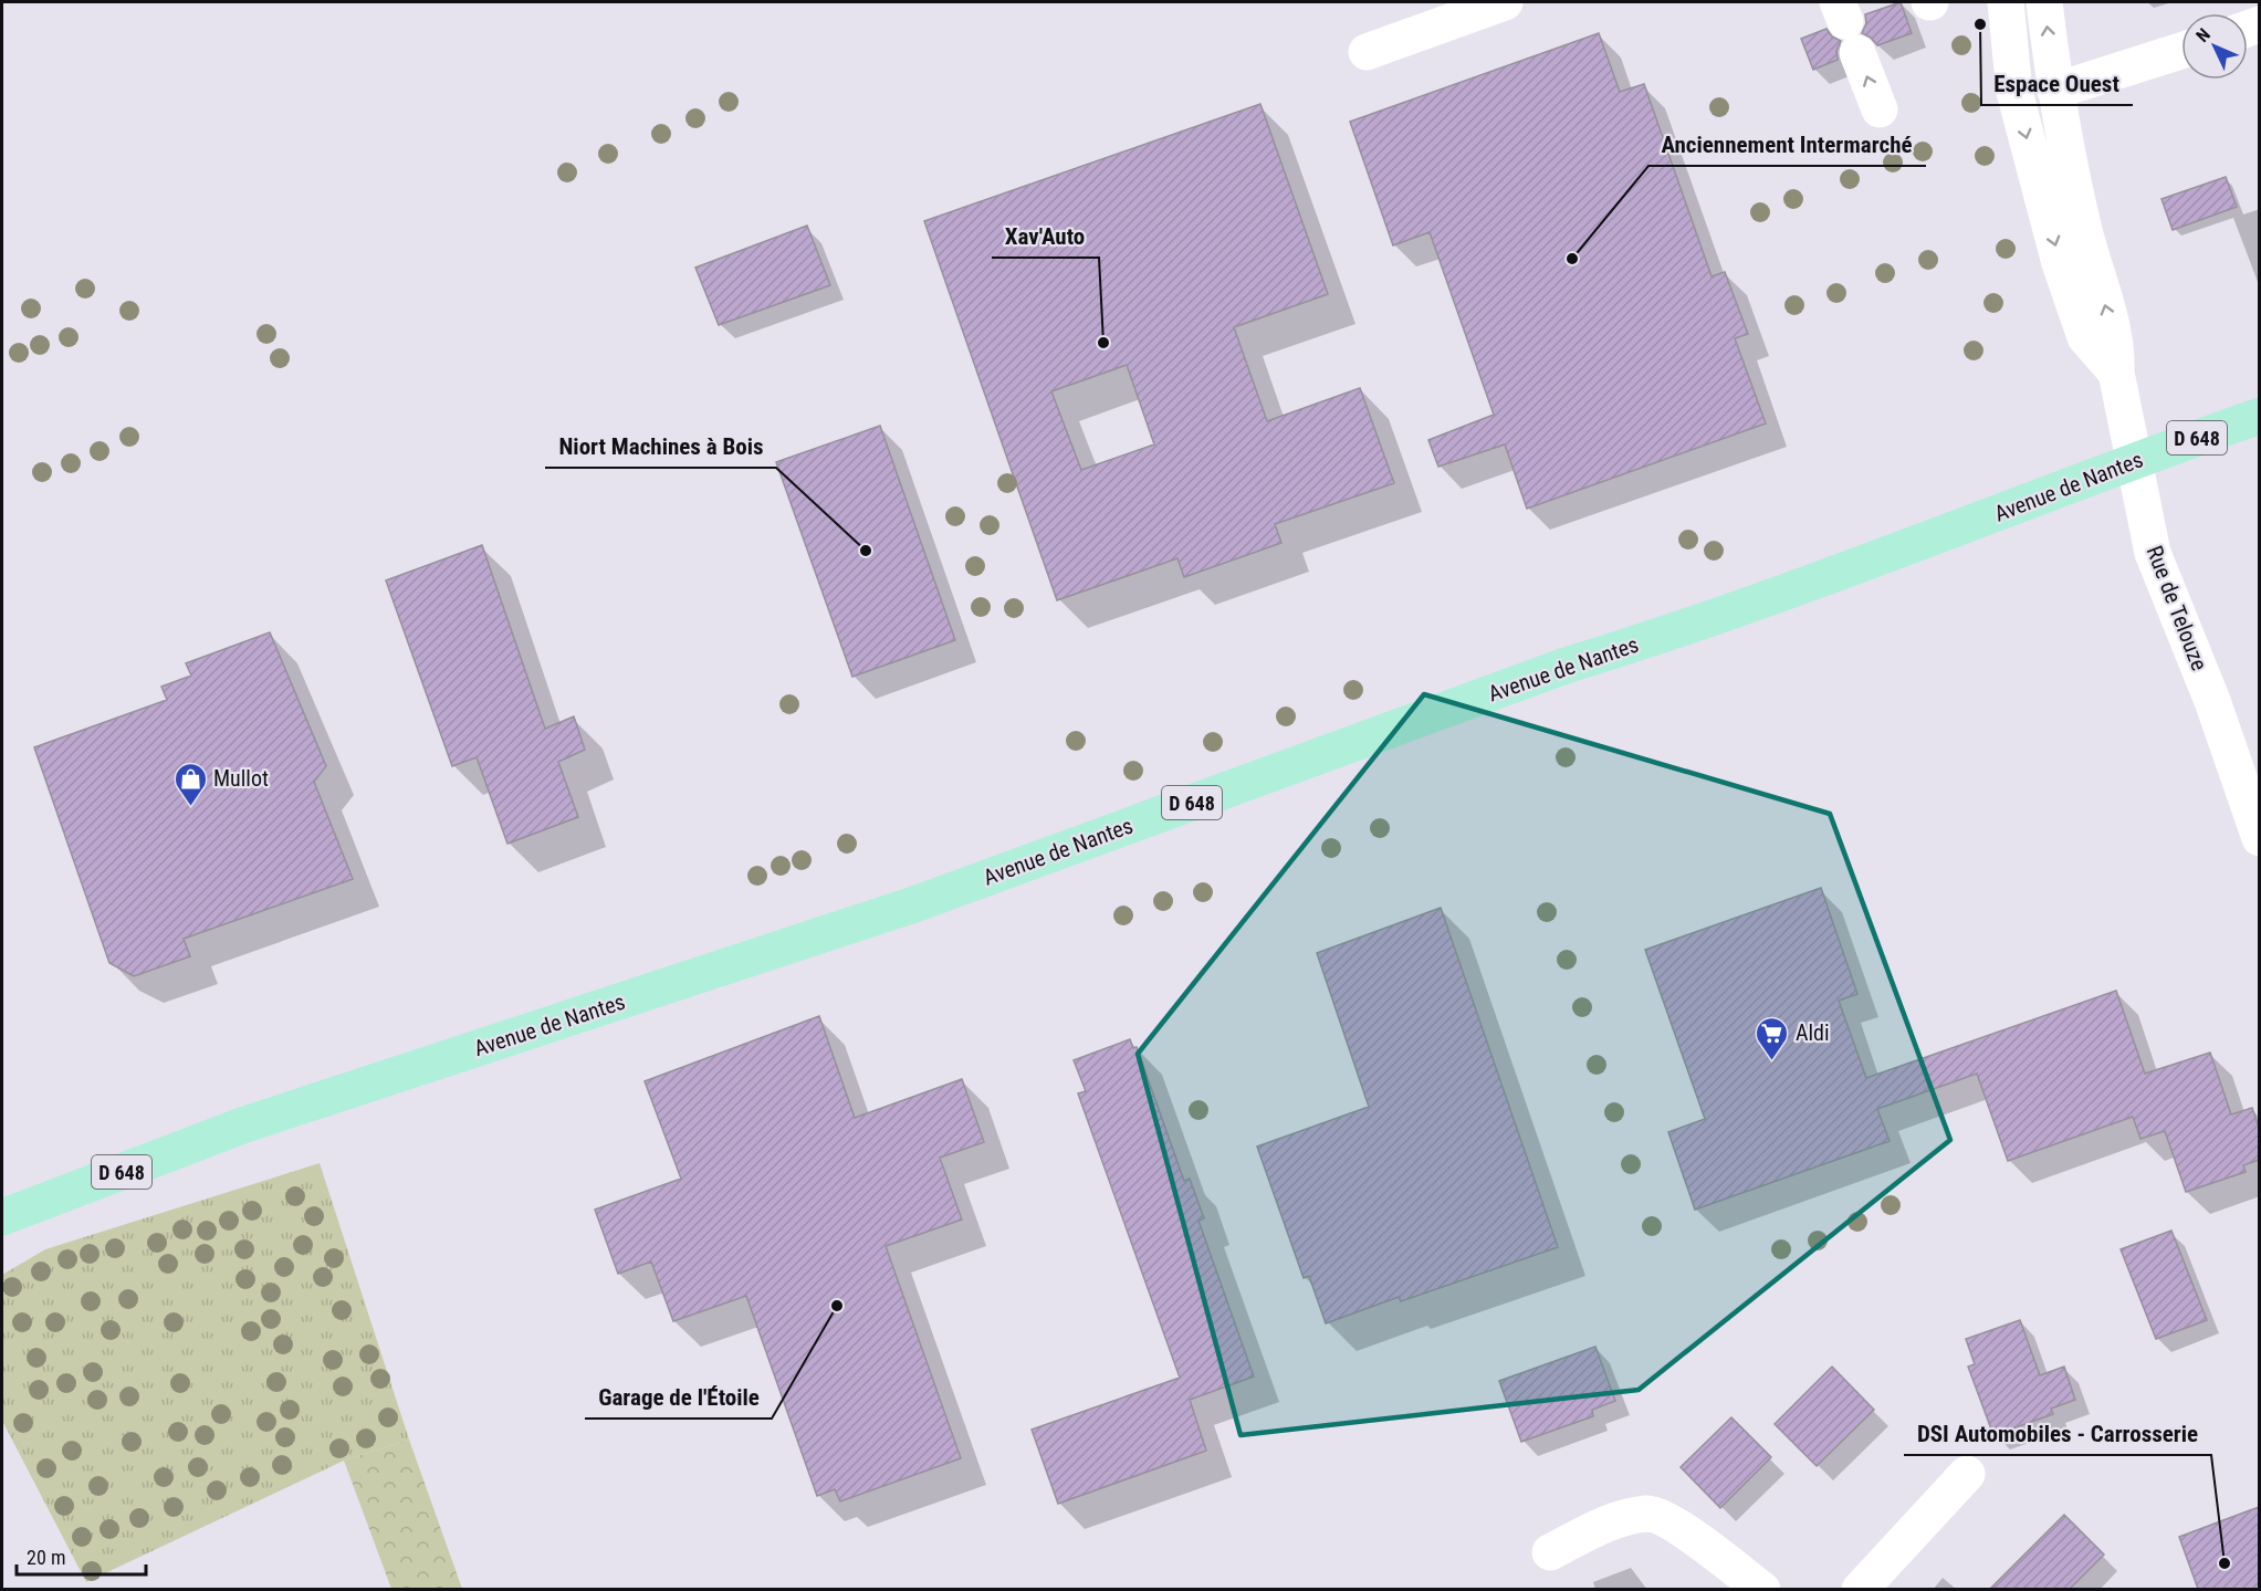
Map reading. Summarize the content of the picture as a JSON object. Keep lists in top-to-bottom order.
{
  "streets": {
    "main road": ["D 648", "Avenue de Nantes"],
    "street": ["Rue de Telouze"]
  },
  "crossings": [
    ["Avenue de Nantes", "Rue de Telouze"]
  ],
  "places": {
    "other": [
      "Espace Ouest",
      "Anciennement Intermarché",
      "Xav'Auto",
      "Niort Machines à Bois",
      "Garage de l'Étoile",
      "DSI Automobiles - Carrosserie"
    ],
    "shop": ["Mullot"],
    "supermarket": ["Aldi"]
  },
  "scale_bar": "20 m",
  "north": "top left"
}
